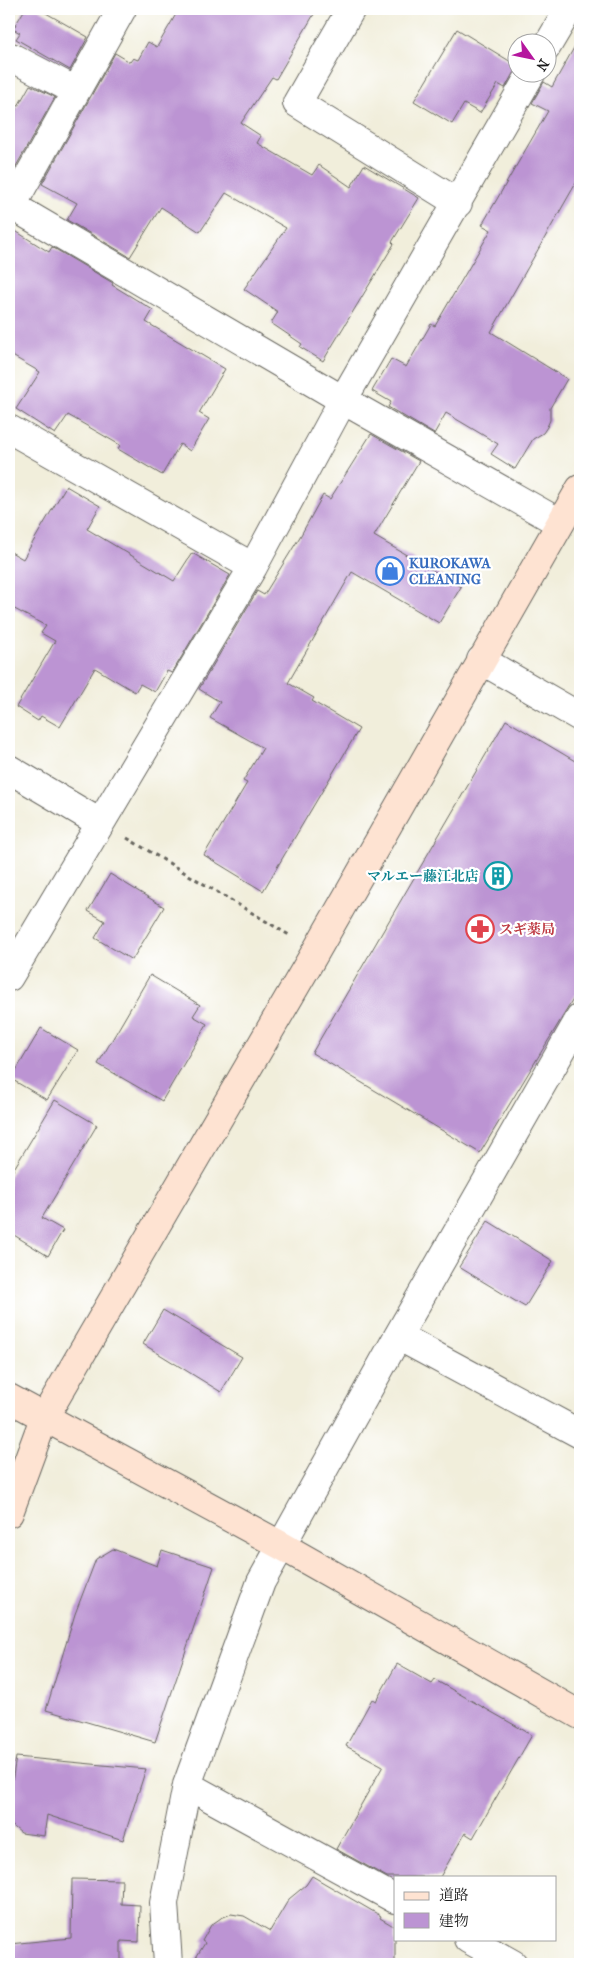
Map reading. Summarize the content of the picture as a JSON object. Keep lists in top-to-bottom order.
{
  "places": {
    "shop": ["KUROKAWA CLEANING"],
    "building": ["マルエー藤江北店"],
    "pharmacy": ["スギ薬局"]
  },
  "legend": ["道路", "建物"],
  "north": "bottom right"
}
